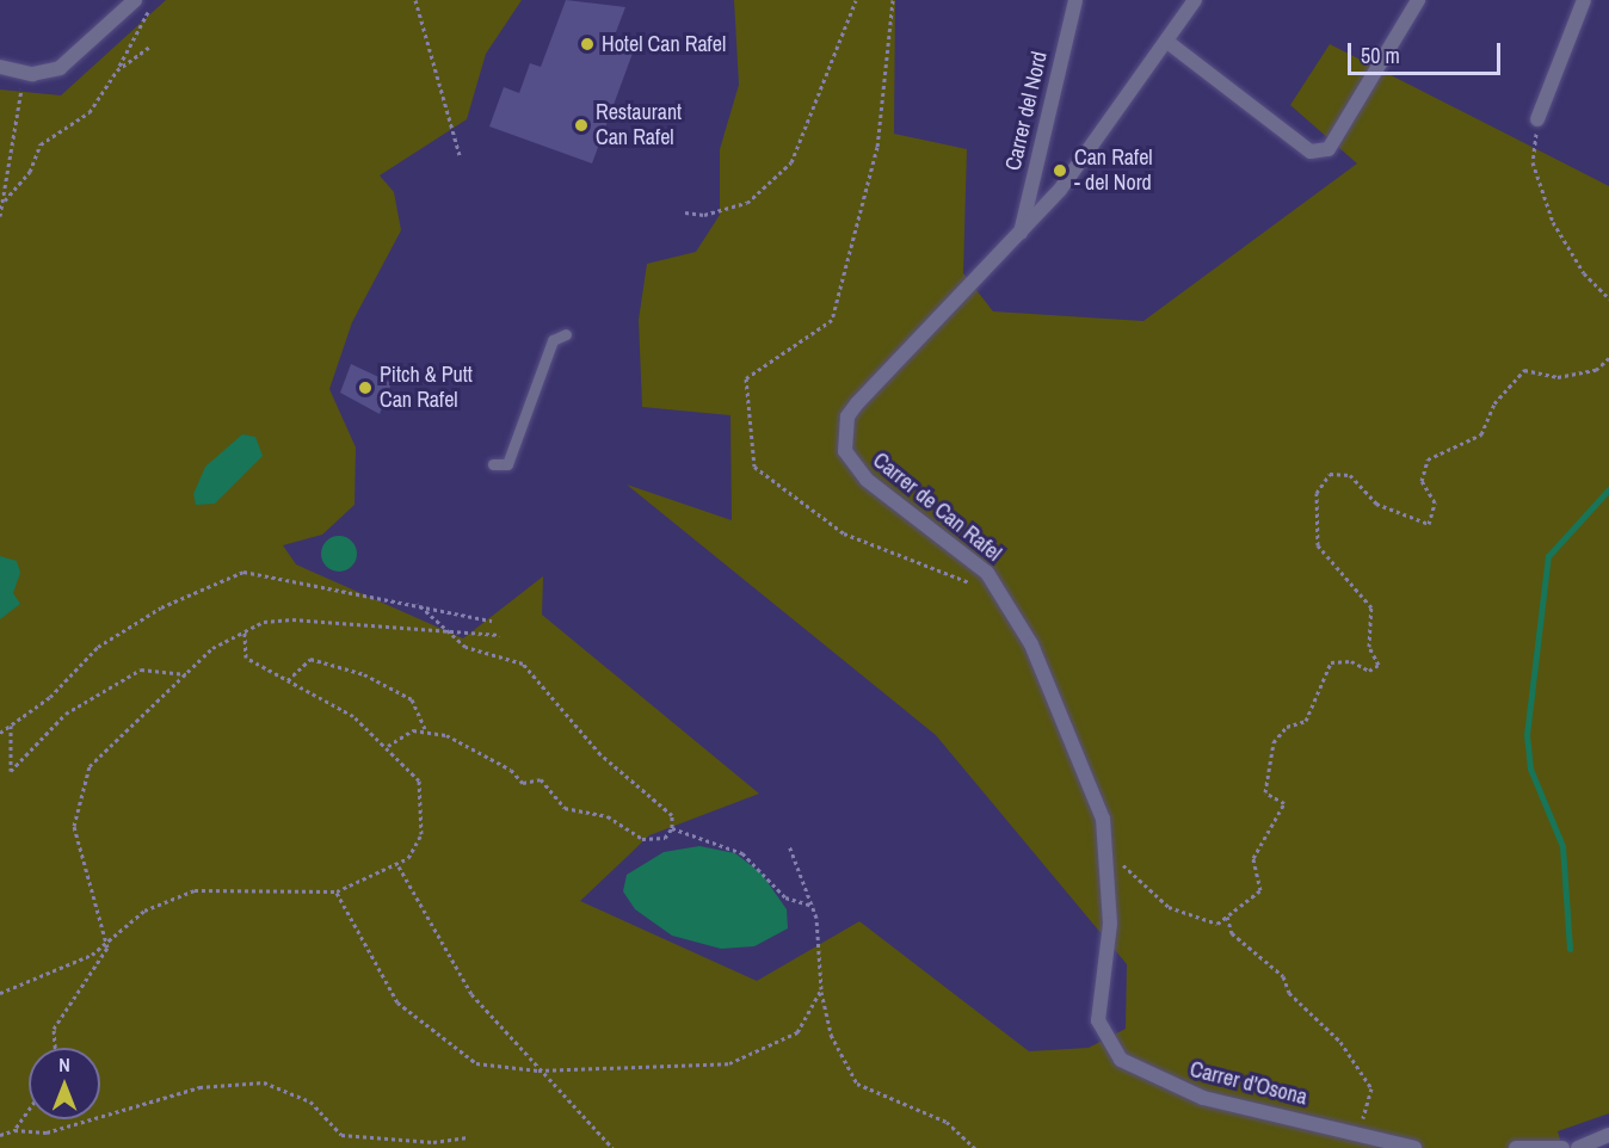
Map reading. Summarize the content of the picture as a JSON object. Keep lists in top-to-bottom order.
{
  "streets": {
    "street": ["Carrer del Nord", "Carrer de Can Rafel", "Carrer d'Osona"]
  },
  "crossings": [
    ["Carrer del Nord", "Carrer de Can Rafel"],
    ["Carrer de Can Rafel", "Carrer d'Osona"]
  ],
  "places": [
    "Hotel Can Rafel",
    "Restaurant Can Rafel",
    "Can Rafel - del Nord",
    "Pitch & Putt Can Rafel"
  ],
  "scale_bar": "50 m",
  "north": "top"
}
